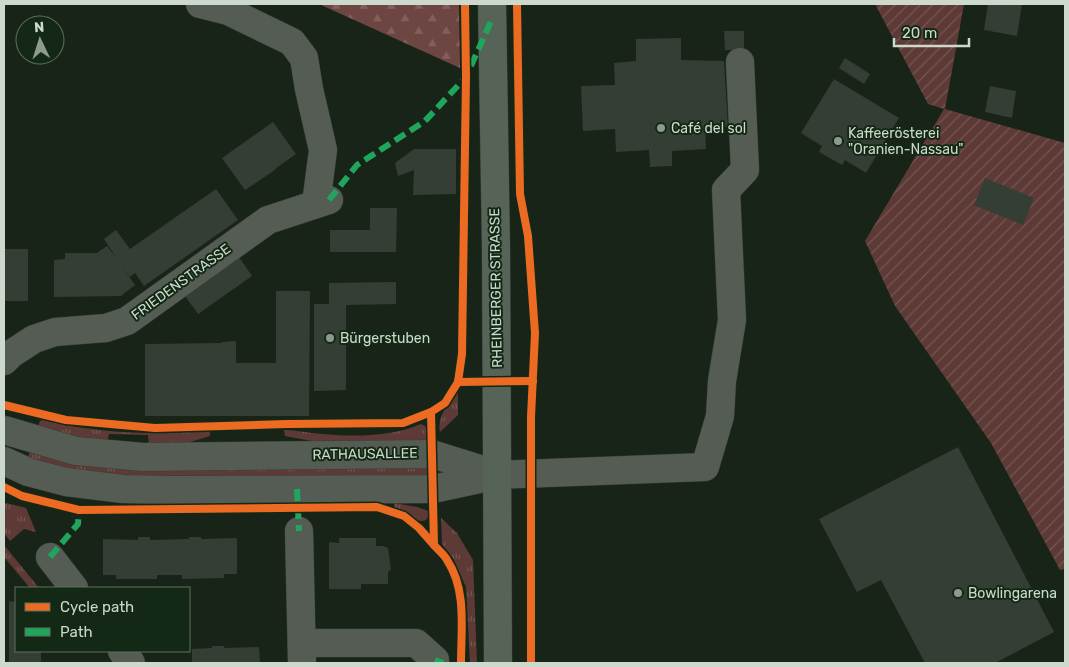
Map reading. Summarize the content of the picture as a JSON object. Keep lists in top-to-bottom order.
{
  "streets": {
    "main road": ["RHEINBERGER STRASSE"],
    "street": ["FRIEDENSTRASSE", "RATHAUSALLEE"]
  },
  "crossings": [
    ["RHEINBERGER STRASSE", "RATHAUSALLEE"]
  ],
  "places": [
    "Café del sol",
    "Kaffeerösterei \"Oranien-Nassau\"",
    "Bürgerstuben",
    "Bowlingarena"
  ],
  "legend": ["Cycle path", "Path"],
  "scale_bar": "20 m",
  "north": "top"
}
